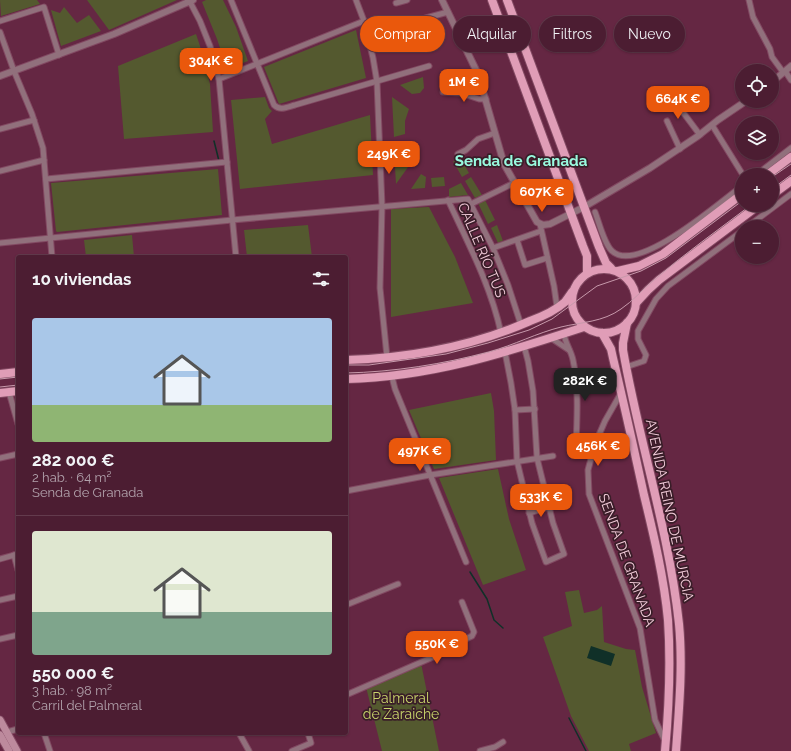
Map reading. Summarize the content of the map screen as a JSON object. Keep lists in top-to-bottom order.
{
  "streets": {
    "main road": ["AVENIDA REINO DE MURCIA"],
    "street": ["CALLE RÍO TUS", "SENDA DE GRANADA"]
  },
  "crossings": [
    ["AVENIDA REINO DE MURCIA", "SENDA DE GRANADA"]
  ],
  "districts": ["Senda de Granada"],
  "parks": ["Palmeral de Zaraiche"],
  "page": {
    "chip": [
      "Comprar",
      "Alquilar",
      "Filtros",
      "Nuevo"
    ],
    "price": [
      "304K €",
      "1M €",
      "664K €",
      "249K €",
      "607K €",
      "282K €",
      "456K €",
      "497K €",
      "533K €",
      "550K €"
    ],
    "map_buttons": ["+", "−"],
    "heading": "10 viviendas",
    "list": [
      {
        "name": "282 000 €",
        "note": "2 hab. · 64 m² · Senda de Granada"
      },
      {
        "name": "550 000 €",
        "note": "3 hab. · 98 m² · Carril del Palmeral"
      }
    ]
  }
}
